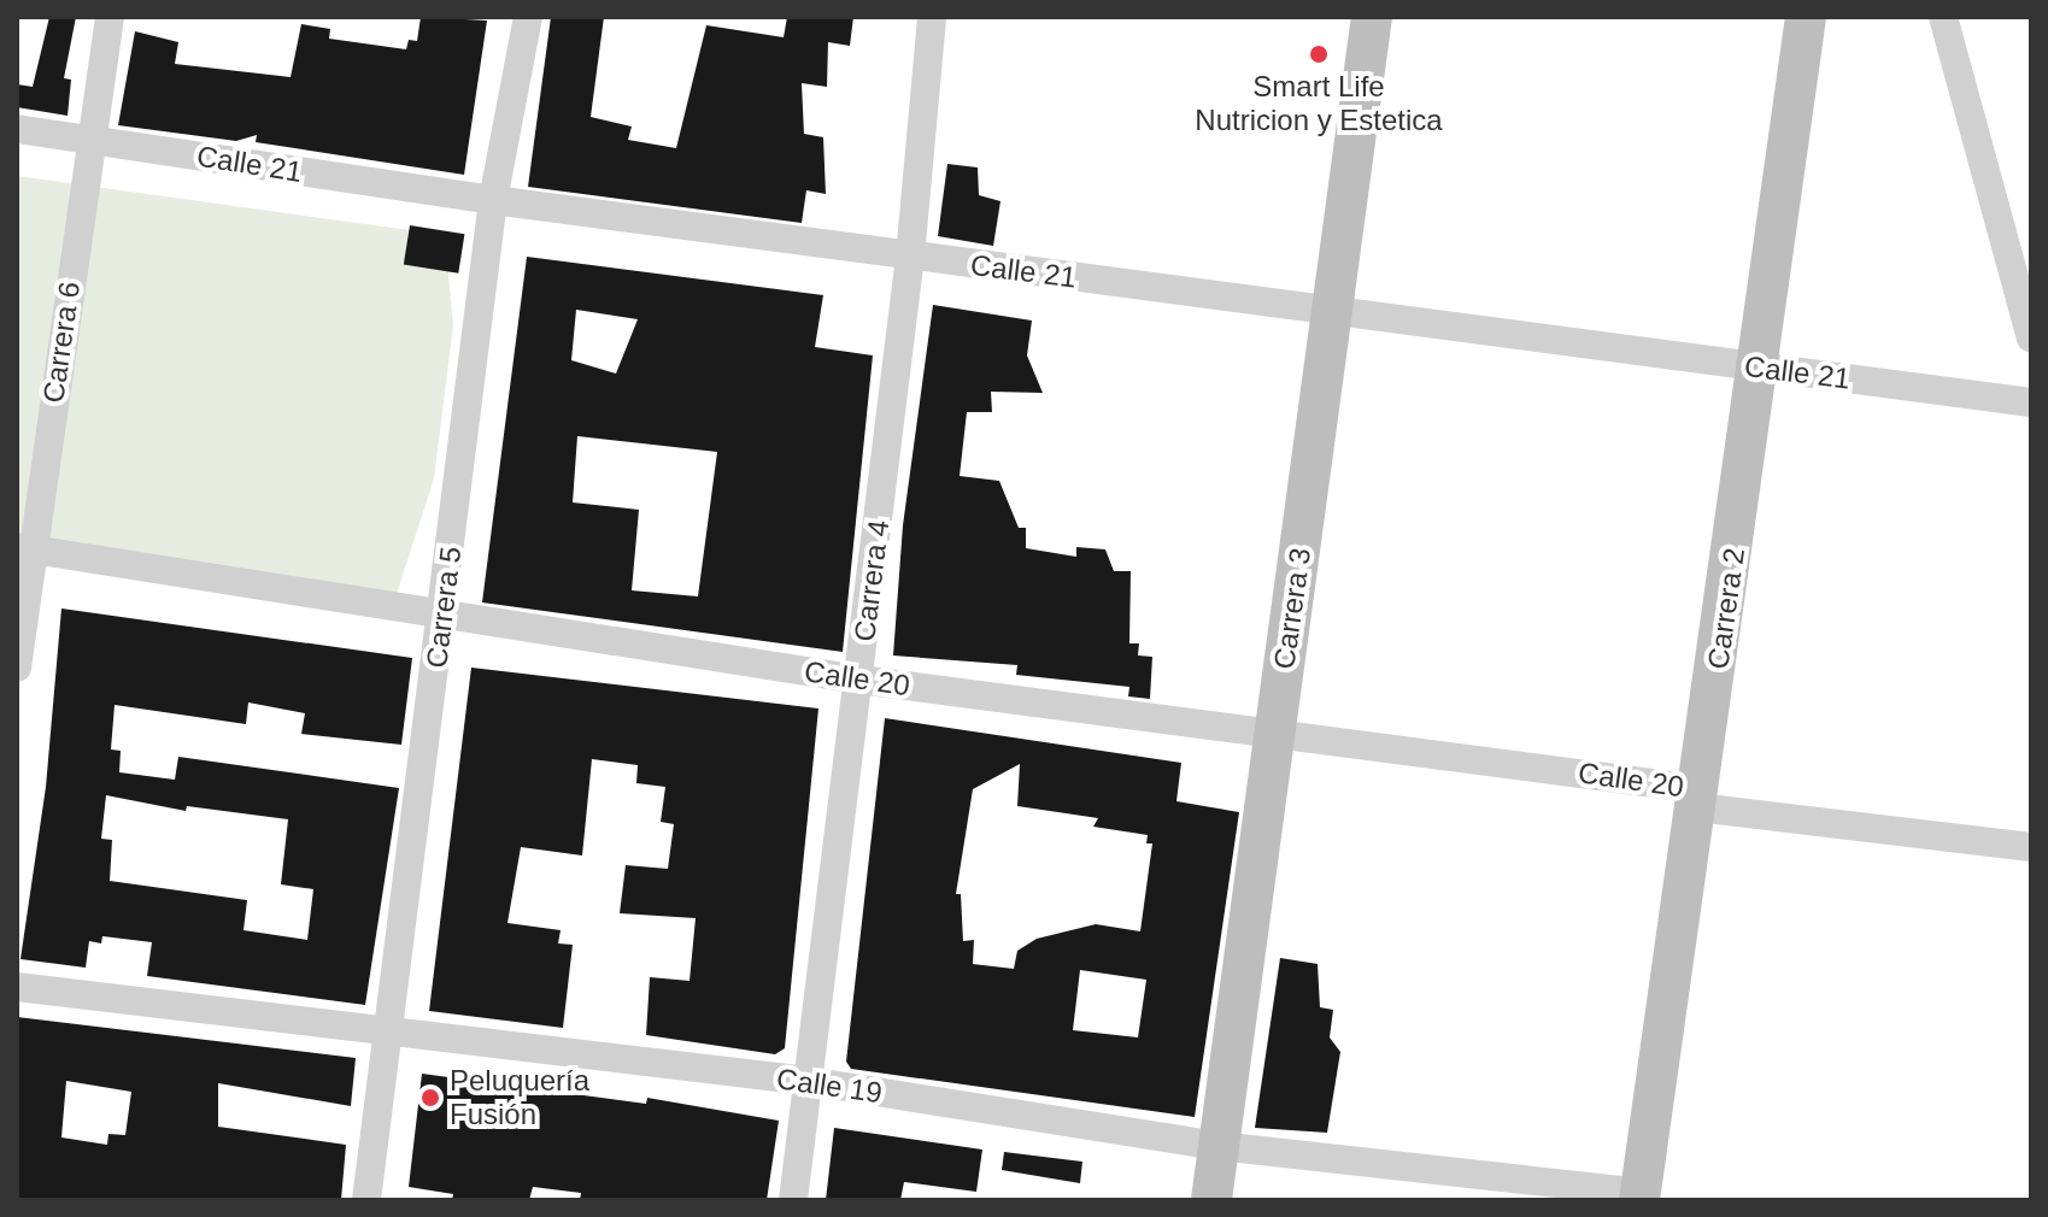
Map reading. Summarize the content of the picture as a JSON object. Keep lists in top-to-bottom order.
{
  "streets": {
    "main road": ["Carrera 3", "Carrera 2"],
    "street": [
      "Calle 21",
      "Carrera 6",
      "Carrera 4",
      "Carrera 5",
      "Calle 20",
      "Calle 19"
    ]
  },
  "crossings": [
    ["Calle 21", "Carrera 6"],
    ["Calle 21", "Carrera 4"],
    ["Calle 21", "Carrera 5"],
    ["Calle 21", "Carrera 3"],
    ["Calle 21", "Carrera 2"],
    ["Carrera 6", "Calle 20"],
    ["Carrera 4", "Calle 20"],
    ["Carrera 4", "Calle 19"],
    ["Carrera 5", "Calle 20"],
    ["Carrera 5", "Calle 19"],
    ["Carrera 3", "Calle 20"],
    ["Carrera 3", "Calle 19"],
    ["Carrera 2", "Calle 20"],
    ["Carrera 2", "Calle 19"]
  ],
  "places": ["Smart Life Nutricion y Estetica", "Peluquería Fusión"]
}
